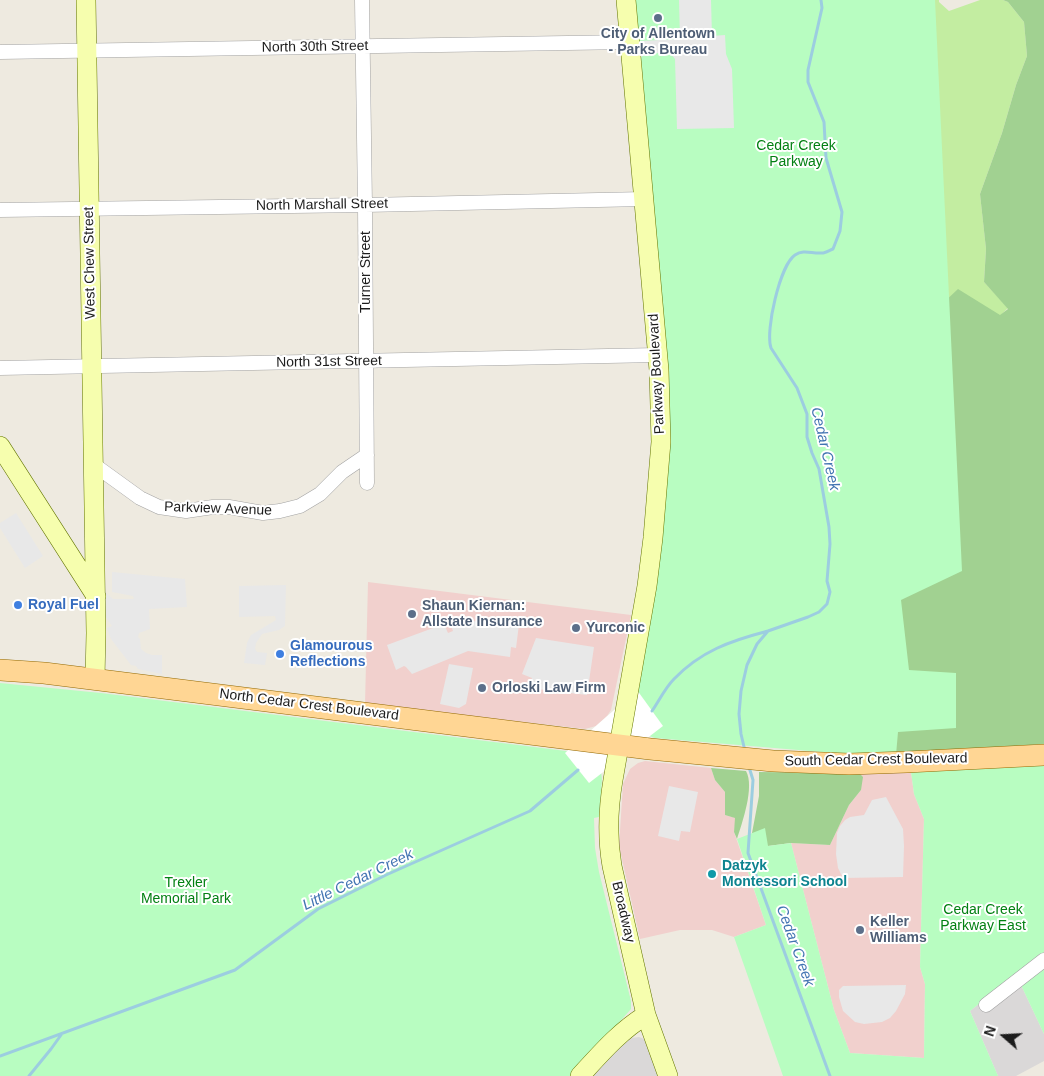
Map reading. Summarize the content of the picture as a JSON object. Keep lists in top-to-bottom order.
{
  "streets": {
    "main road": ["North Cedar Crest Boulevard", "South Cedar Crest Boulevard"],
    "street": [
      "North 30th Street",
      "North Marshall Street",
      "West Chew Street",
      "Turner Street",
      "North 31st Street",
      "Parkway Boulevard",
      "Parkview Avenue",
      "Broadway"
    ]
  },
  "crossings": [
    ["North 30th Street", "West Chew Street"],
    ["North 30th Street", "Turner Street"],
    ["North 30th Street", "Parkway Boulevard"],
    ["North Marshall Street", "West Chew Street"],
    ["North Marshall Street", "Turner Street"],
    ["North Marshall Street", "Parkway Boulevard"],
    ["West Chew Street", "North 31st Street"],
    ["West Chew Street", "Parkview Avenue"],
    ["West Chew Street", "North Cedar Crest Boulevard"],
    ["Turner Street", "North 31st Street"],
    ["Turner Street", "Parkview Avenue"],
    ["North 31st Street", "Parkway Boulevard"],
    ["Parkway Boulevard", "North Cedar Crest Boulevard"],
    ["Parkway Boulevard", "South Cedar Crest Boulevard"],
    ["Parkway Boulevard", "Broadway"],
    ["North Cedar Crest Boulevard", "South Cedar Crest Boulevard"],
    ["North Cedar Crest Boulevard", "Broadway"],
    ["South Cedar Crest Boulevard", "Broadway"]
  ],
  "water": ["Cedar Creek", "Little Cedar Creek"],
  "parks": ["Cedar Creek Parkway", "Trexler Memorial Park", "Cedar Creek Parkway East"],
  "places": [
    "City of Allentown - Parks Bureau",
    "Royal Fuel",
    "Shaun Kiernan: Allstate Insurance",
    "Yurconic",
    "Glamourous Reflections",
    "Orloski Law Firm",
    "Datzyk Montessori School",
    "Keller Williams"
  ],
  "north": "left"
}
